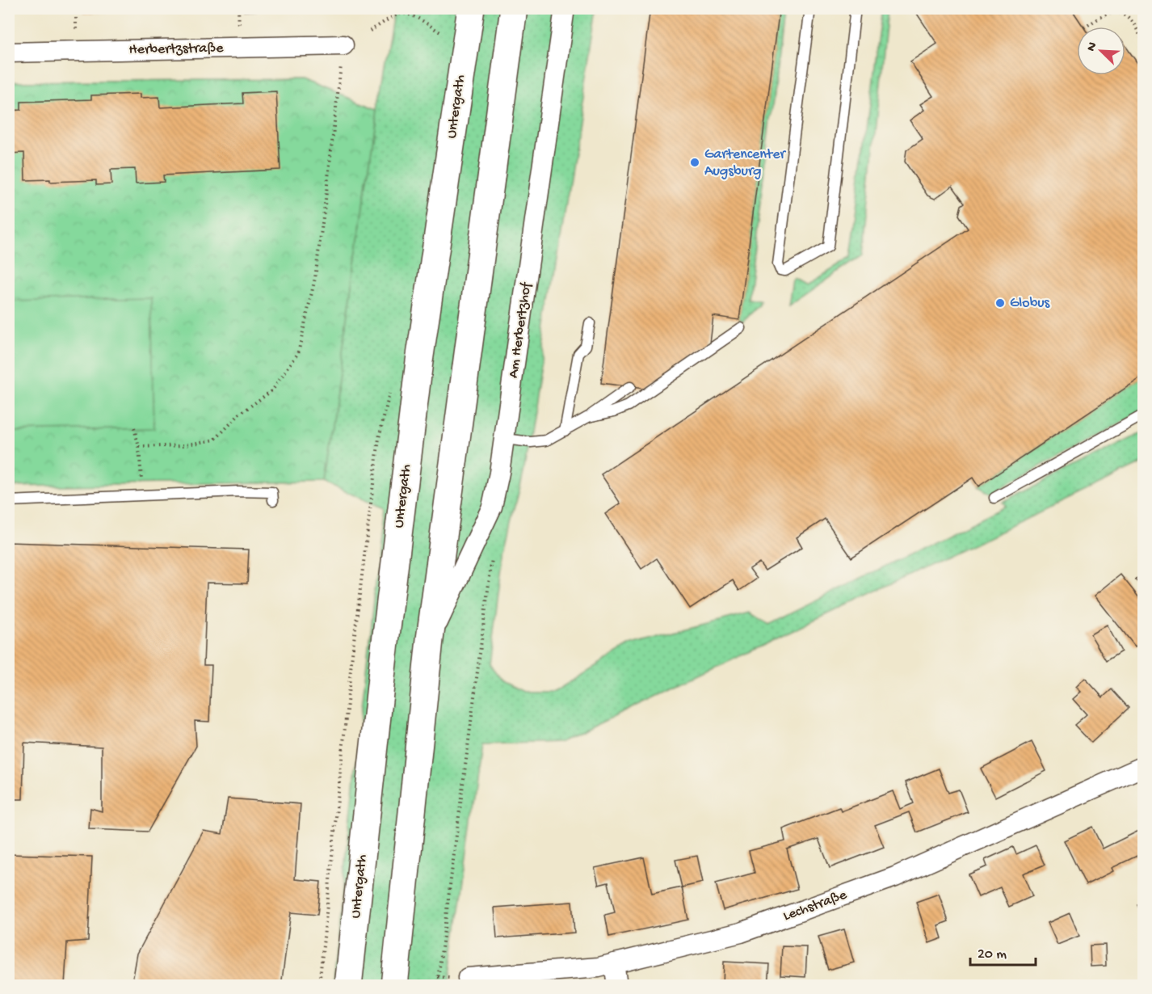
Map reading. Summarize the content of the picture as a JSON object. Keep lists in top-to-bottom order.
{
  "streets": {
    "main road": ["Untergath"],
    "street": ["Herbertzstraße", "Am Herbertzhof", "Lechstraße"]
  },
  "places": ["Gartencenter Augsburg", "Globus"],
  "scale_bar": "20 m",
  "north": "top left"
}
